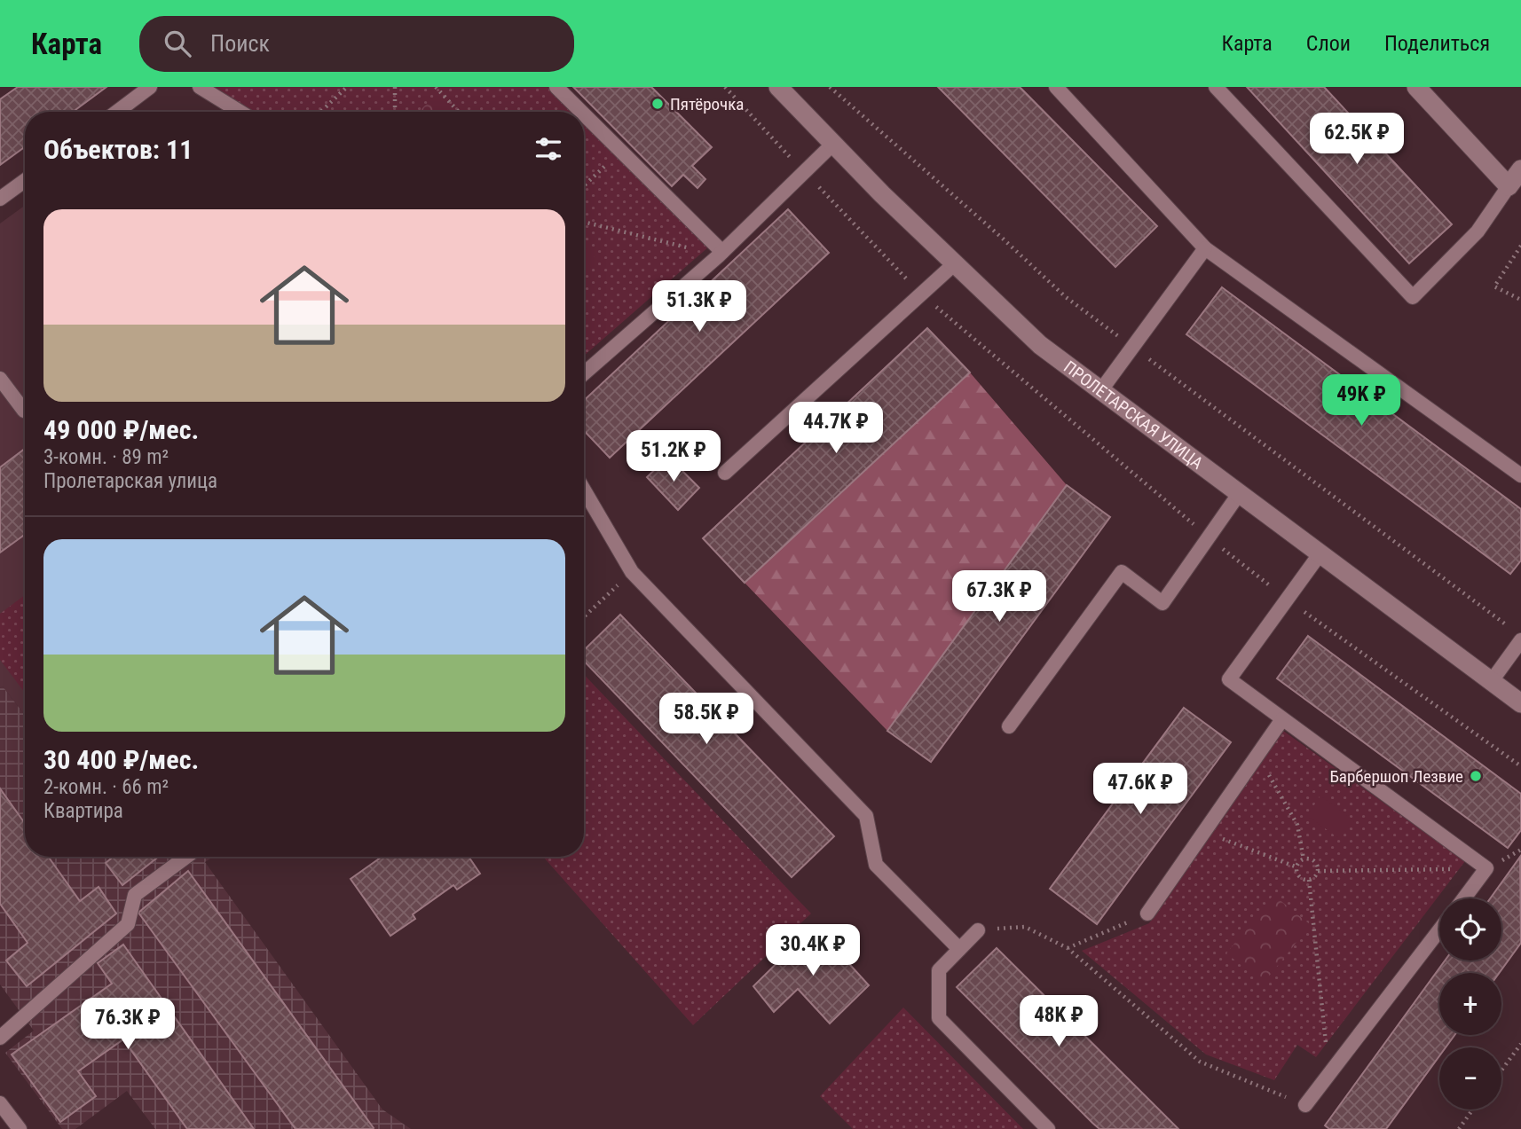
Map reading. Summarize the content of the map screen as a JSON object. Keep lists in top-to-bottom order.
{
  "streets": {
    "street": ["ПРОЛЕТАРСКАЯ УЛИЦА"]
  },
  "places": ["Пятёрочка", "Барбершоп Лезвие"],
  "page": {
    "header": "Карта",
    "search": "Поиск",
    "nav": ["Карта", "Слои", "Поделиться"],
    "heading": "Объектов: 11",
    "price": [
      "62.5K ₽",
      "51.3K ₽",
      "49K ₽",
      "44.7K ₽",
      "51.2K ₽",
      "67.3K ₽",
      "58.5K ₽",
      "47.6K ₽",
      "30.4K ₽",
      "48K ₽",
      "76.3K ₽"
    ],
    "list": [
      {
        "name": "49 000 ₽/мес.",
        "note": "3-комн. · 89 m² · Пролетарская улица"
      },
      {
        "name": "30 400 ₽/мес.",
        "note": "2-комн. · 66 m² · Квартира"
      }
    ],
    "map_buttons": ["+", "−"]
  }
}
